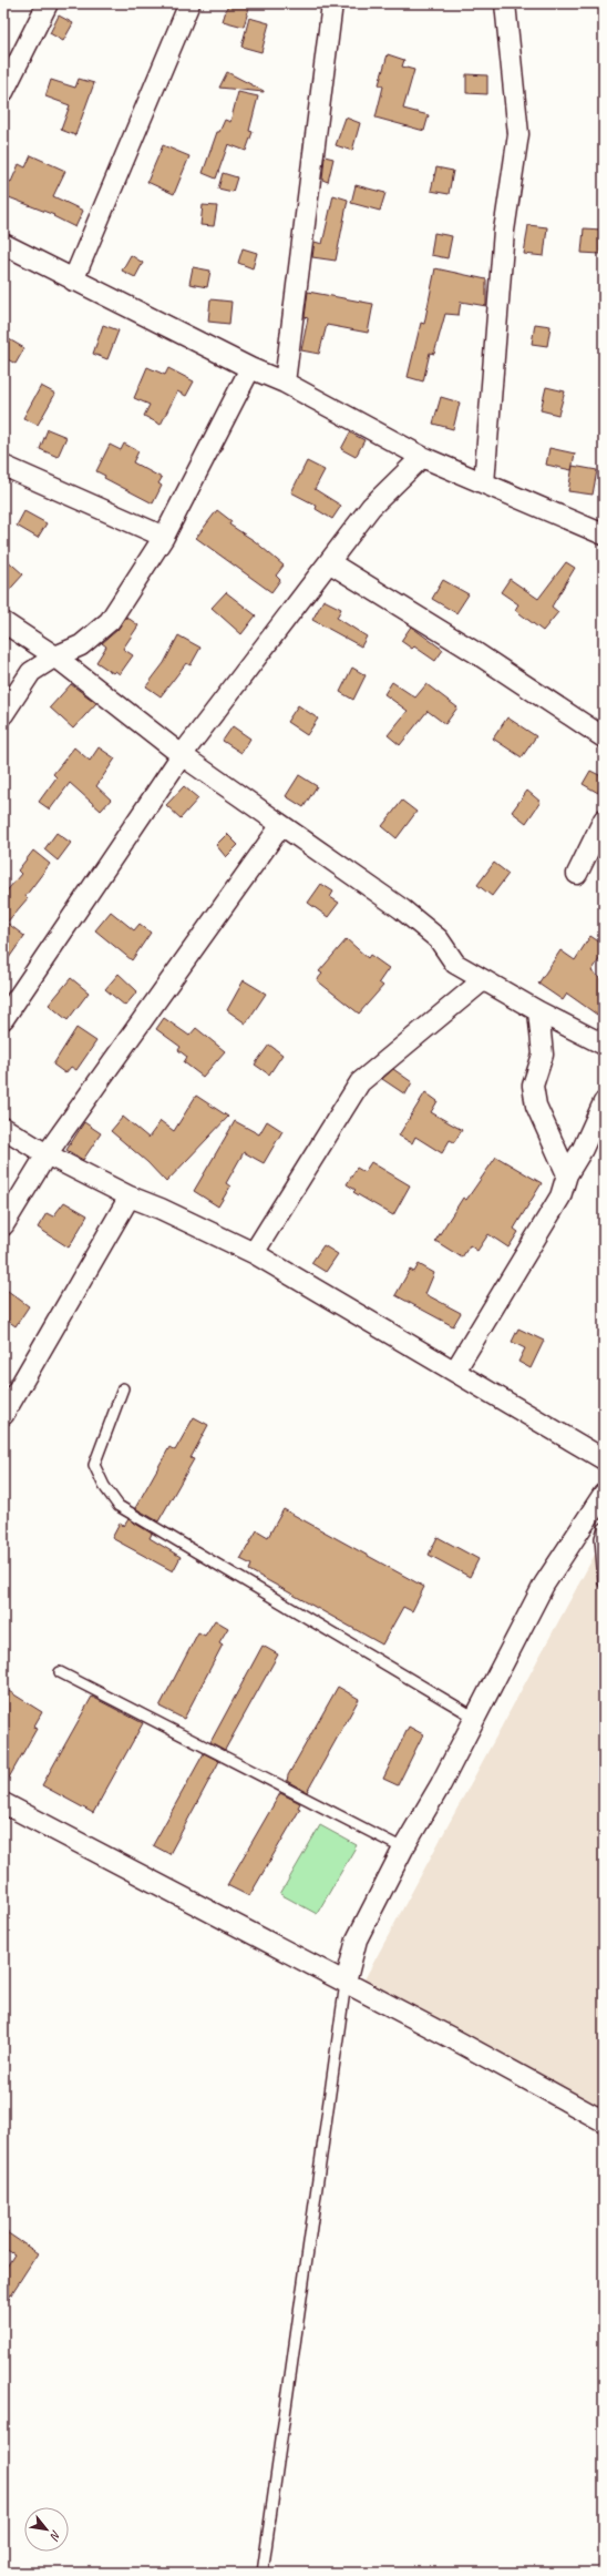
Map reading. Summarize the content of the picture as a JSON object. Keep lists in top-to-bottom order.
{
  "north": "bottom right"
}
